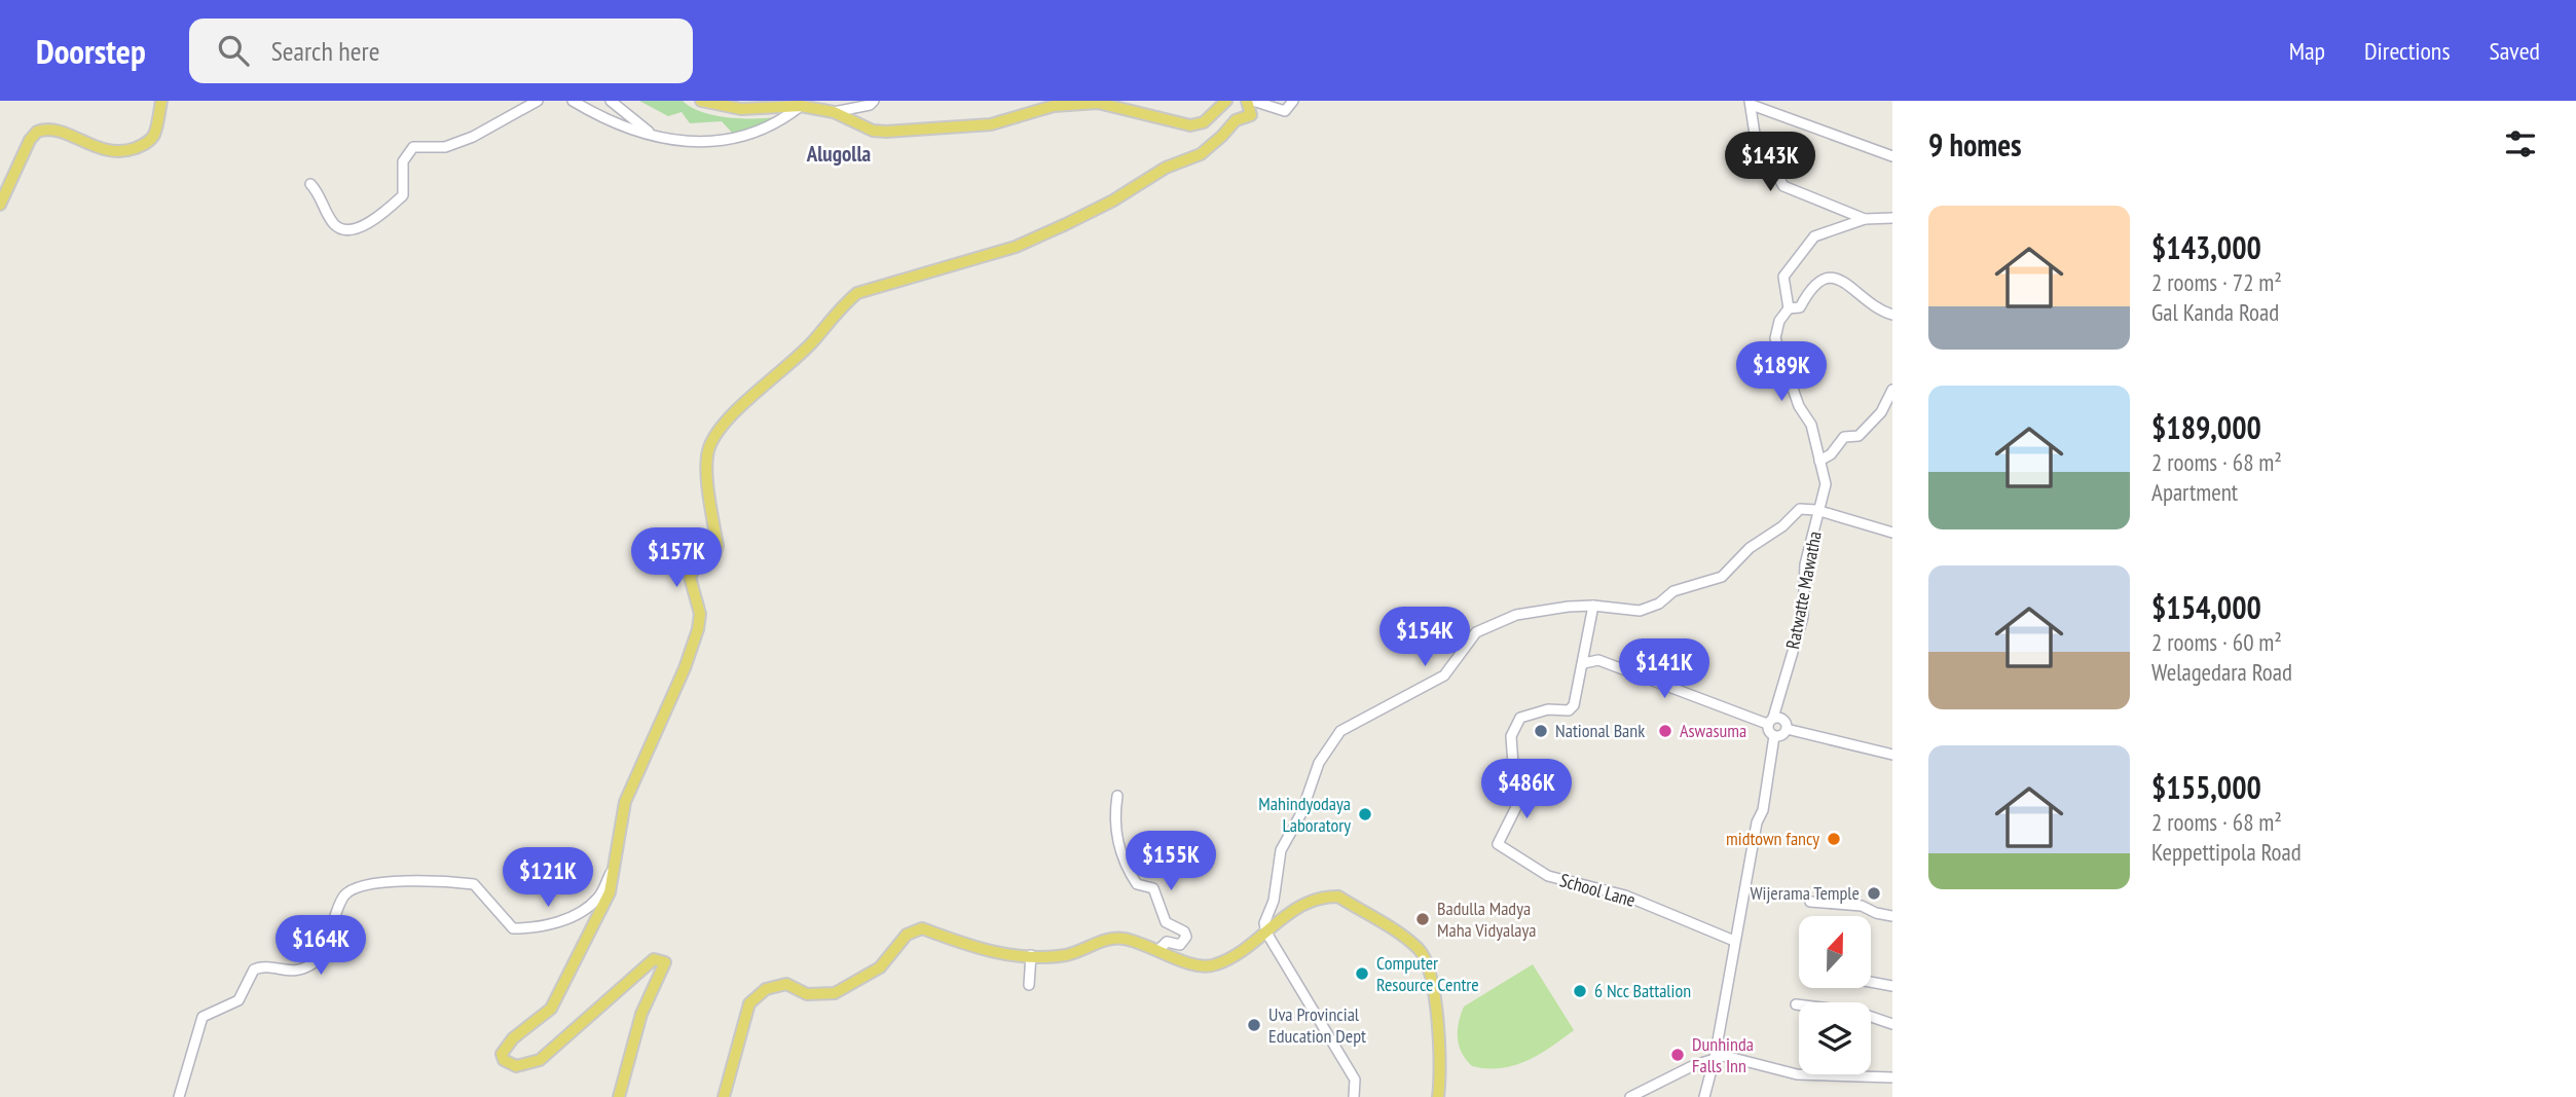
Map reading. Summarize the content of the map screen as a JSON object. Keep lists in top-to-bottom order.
{
  "streets": {
    "street": ["Ratwatte Mawatha", "School Lane"]
  },
  "districts": ["Alugolla"],
  "places": [
    "National Bank",
    "Aswasuma",
    "Mahindyodaya Laboratory",
    "midtown fancy",
    "Wijerama Temple",
    "Badulla Madya Maha Vidyalaya",
    "Computer Resource Centre",
    "6 Ncc Battalion",
    "Uva Provincial Education Dept",
    "Dunhinda Falls Inn"
  ],
  "north": "top",
  "page": {
    "header": "Doorstep",
    "search": "Search here",
    "nav": ["Map", "Directions", "Saved"],
    "heading": "9 homes",
    "price": [
      "$143K",
      "$189K",
      "$157K",
      "$154K",
      "$141K",
      "$486K",
      "$155K",
      "$121K",
      "$164K"
    ],
    "list": [
      {
        "name": "$143,000",
        "note": "2 rooms · 72 m² · Gal Kanda Road"
      },
      {
        "name": "$189,000",
        "note": "2 rooms · 68 m² · Apartment"
      },
      {
        "name": "$154,000",
        "note": "2 rooms · 60 m² · Welagedara Road"
      },
      {
        "name": "$155,000",
        "note": "2 rooms · 68 m² · Keppettipola Road"
      }
    ]
  }
}
